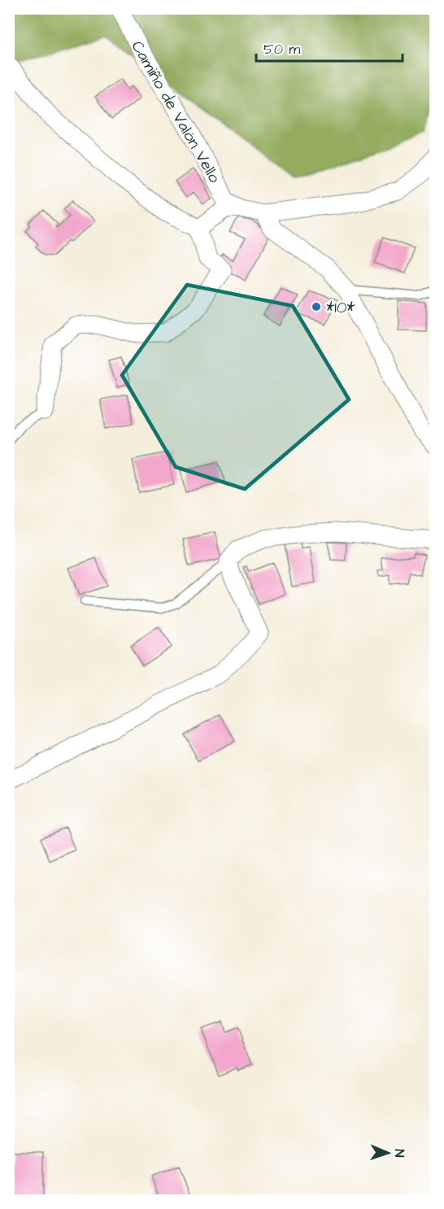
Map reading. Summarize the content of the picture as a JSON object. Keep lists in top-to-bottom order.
{
  "streets": {
    "street": ["Camiño de Valón Vello"]
  },
  "places": ["*10*"],
  "scale_bar": "50 m",
  "north": "right"
}
